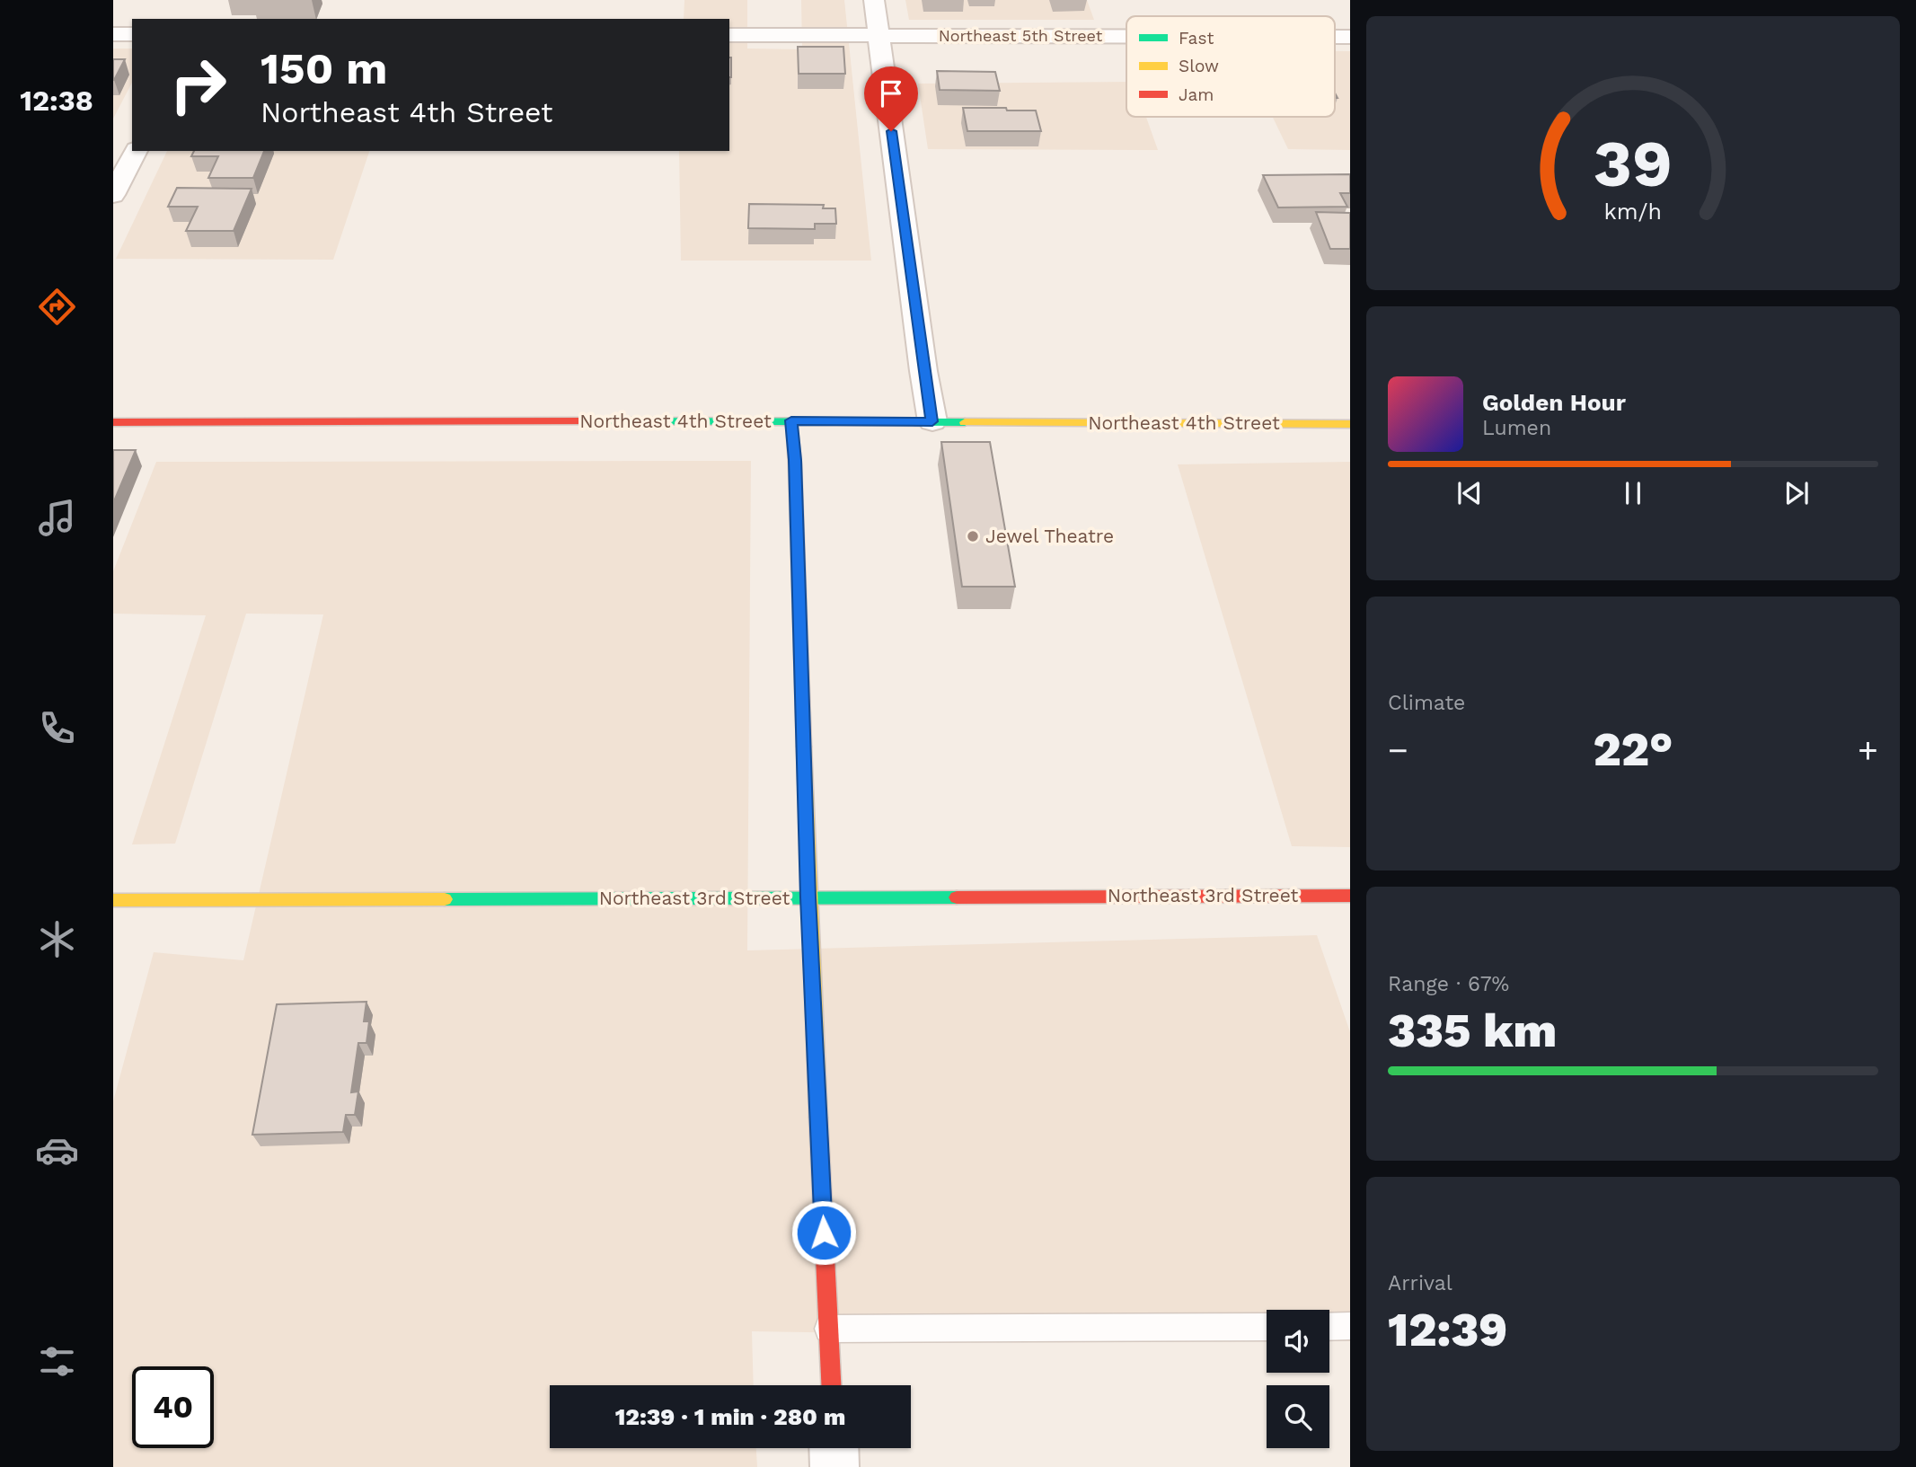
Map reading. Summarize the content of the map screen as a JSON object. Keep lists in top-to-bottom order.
{
  "streets": {
    "street": ["Northeast 5th Street", "Northeast 4th Street", "Northeast 3rd Street"]
  },
  "places": ["Jewel Theatre"],
  "legend": ["Fast", "Slow", "Jam"],
  "page": {
    "tabs": "12:38",
    "turn": ["150 m", "Northeast 4th Street"],
    "song": ["Golden Hour", "Lumen"],
    "tile": [
      "Climate",
      ["Range · 67%", "335 km"],
      ["Arrival", "12:39"]
    ],
    "heat": ["−", "22°", "+"],
    "limit": "40",
    "trip": "12:39 · 1 min · 280 m",
    "gauge": ["39", "km/h"]
  }
}
